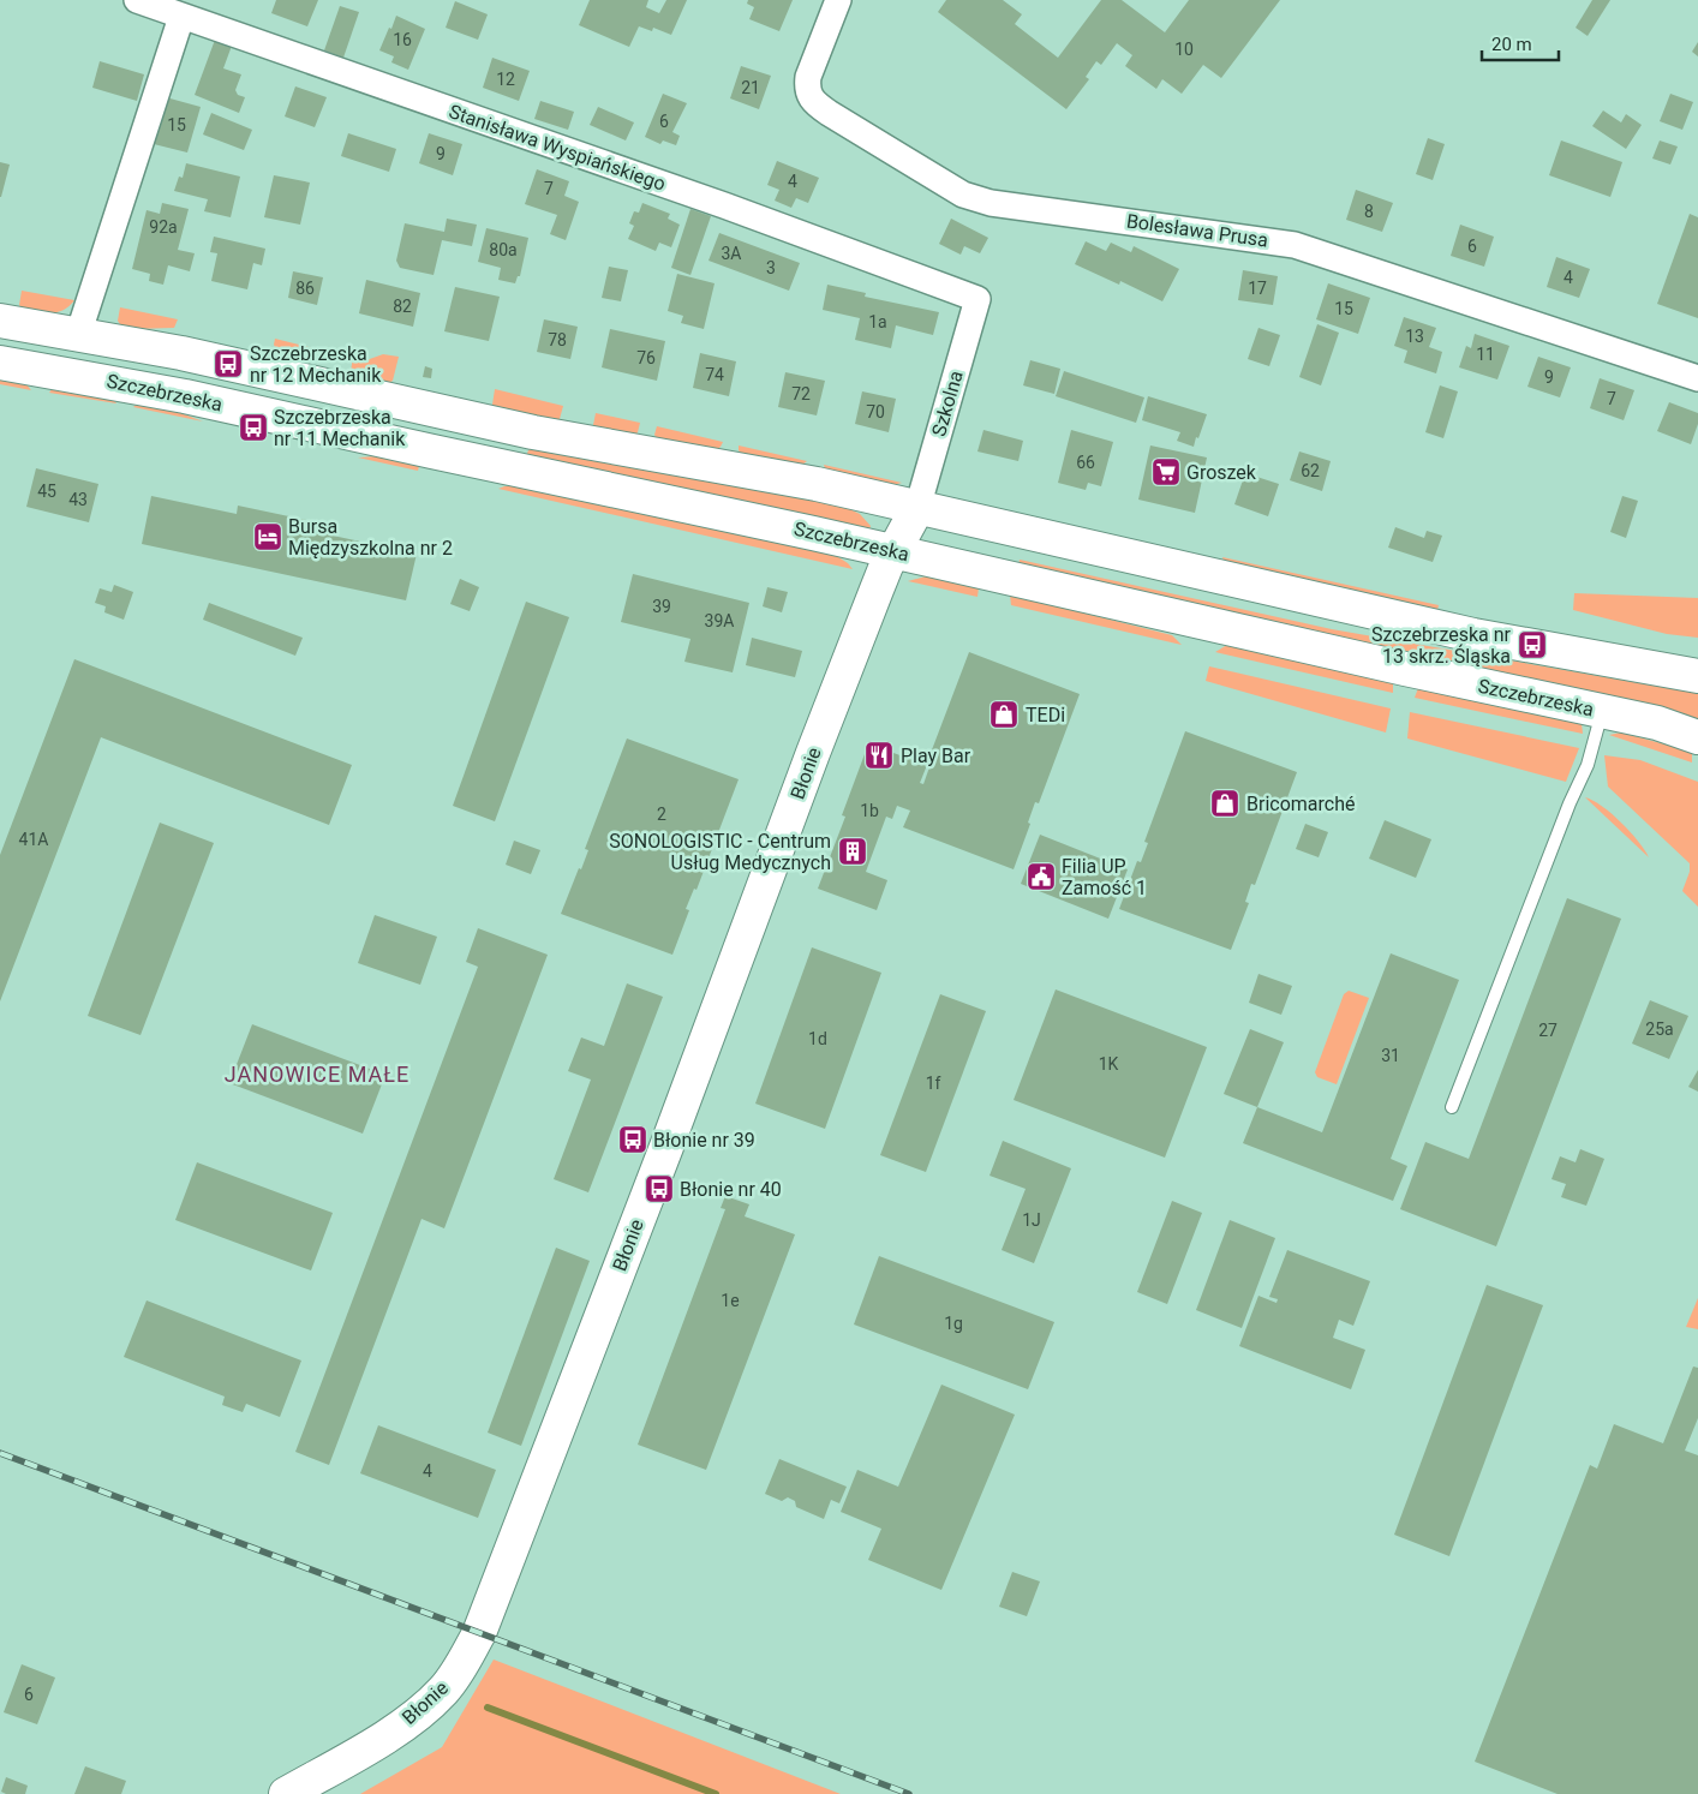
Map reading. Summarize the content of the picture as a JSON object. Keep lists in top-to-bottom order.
{
  "streets": {
    "main road": ["Szczebrzeska", "Błonie"],
    "street": ["Stanisława Wyspiańskiego", "Bolesława Prusa", "Szkolna"]
  },
  "crossings": [
    ["Stanisława Wyspiańskiego", "Szkolna"],
    ["Szczebrzeska", "Szkolna"],
    ["Szczebrzeska", "Błonie"],
    ["Szkolna", "Błonie"]
  ],
  "districts": ["JANOWICE MAŁE"],
  "places": {
    "bus stop": [
      "Szczebrzeska nr 12 Mechanik",
      "Szczebrzeska nr 11 Mechanik",
      "Szczebrzeska nr 13 skrz. Śląska",
      "Błonie nr 39",
      "Błonie nr 40"
    ],
    "supermarket": ["Groszek"],
    "hotel": ["Bursa Międzyszkolna nr 2"],
    "shop": ["TEDi", "Bricomarché"],
    "restaurant": ["Play Bar"],
    "building": ["SONOLOGISTIC - Centrum Usług Medycznych"],
    "public building": ["Filia UP Zamość 1"]
  },
  "house_numbers": [
    "16",
    "10",
    "12",
    "21",
    "6",
    "15",
    "9",
    "4",
    "7",
    "8",
    "92a",
    "6",
    "80a",
    "3A",
    "3",
    "4",
    "86",
    "17",
    "82",
    "15",
    "1a",
    "13",
    "78",
    "11",
    "76",
    "74",
    "9",
    "72",
    "7",
    "70",
    "66",
    "62",
    "45",
    "43",
    "39",
    "39A",
    "1b",
    "2",
    "41A",
    "25a",
    "27",
    "1d",
    "31",
    "1K",
    "1f",
    "1J",
    "1e",
    "1g",
    "4",
    "6"
  ],
  "scale_bar": "20 m"
}
